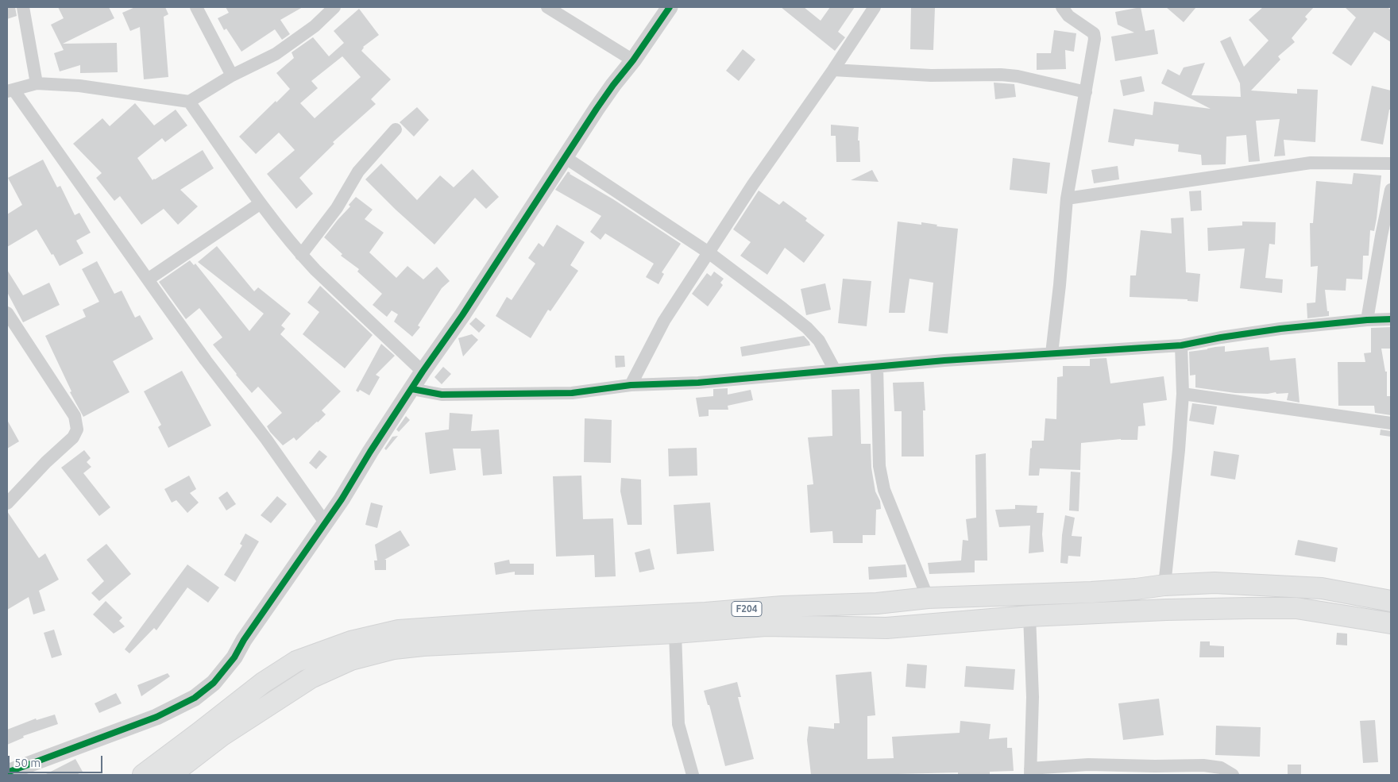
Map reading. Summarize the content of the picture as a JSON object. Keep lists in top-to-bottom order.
{
  "streets": {
    "main road": ["F204"]
  },
  "scale_bar": "50 m"
}
